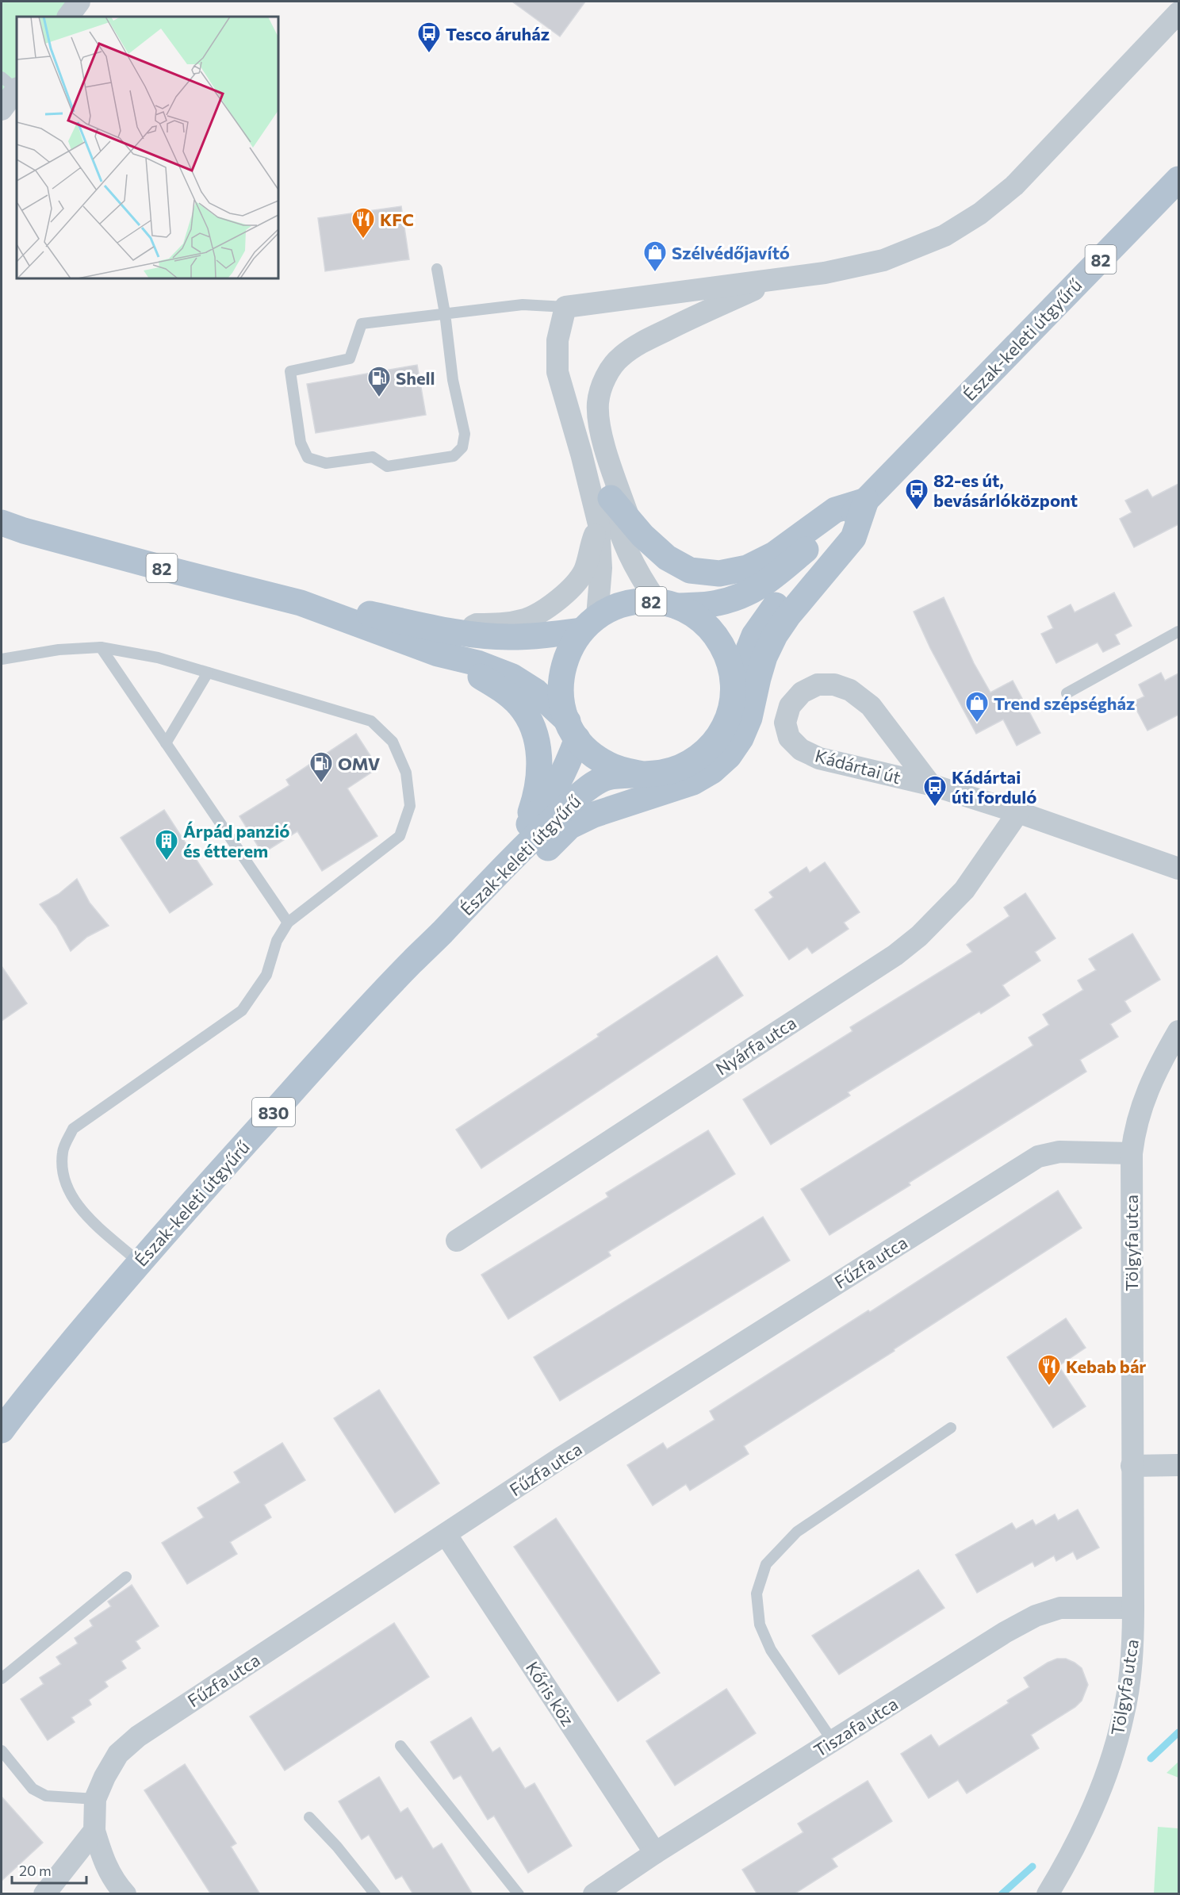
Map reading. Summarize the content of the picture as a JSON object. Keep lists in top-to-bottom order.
{
  "streets": {
    "main road": ["82", "Észak-keleti útgyűrű", "830"],
    "street": [
      "Kádártai út",
      "Nyárfa utca",
      "Tölgyfa utca",
      "Fűzfa utca",
      "Kőris köz",
      "Tiszafa utca"
    ]
  },
  "crossings": [
    ["82", "Észak-keleti útgyűrű"],
    ["82", "830"],
    ["Észak-keleti útgyűrű", "830"],
    ["Kádártai út", "Nyárfa utca"],
    ["Tölgyfa utca", "Fűzfa utca"],
    ["Tölgyfa utca", "Tiszafa utca"],
    ["Fűzfa utca", "Kőris köz"],
    ["Kőris köz", "Tiszafa utca"]
  ],
  "places": {
    "bus stop": ["Tesco áruház", "82-es út, bevásárlóközpont", "Kádártai úti forduló"],
    "restaurant": ["KFC", "Kebab bár"],
    "shop": ["Szélvédőjavító", "Trend szépségház"],
    "fuel station": ["Shell", "OMV"],
    "building": ["Árpád panzió és étterem"]
  },
  "scale_bar": "20 m"
}
